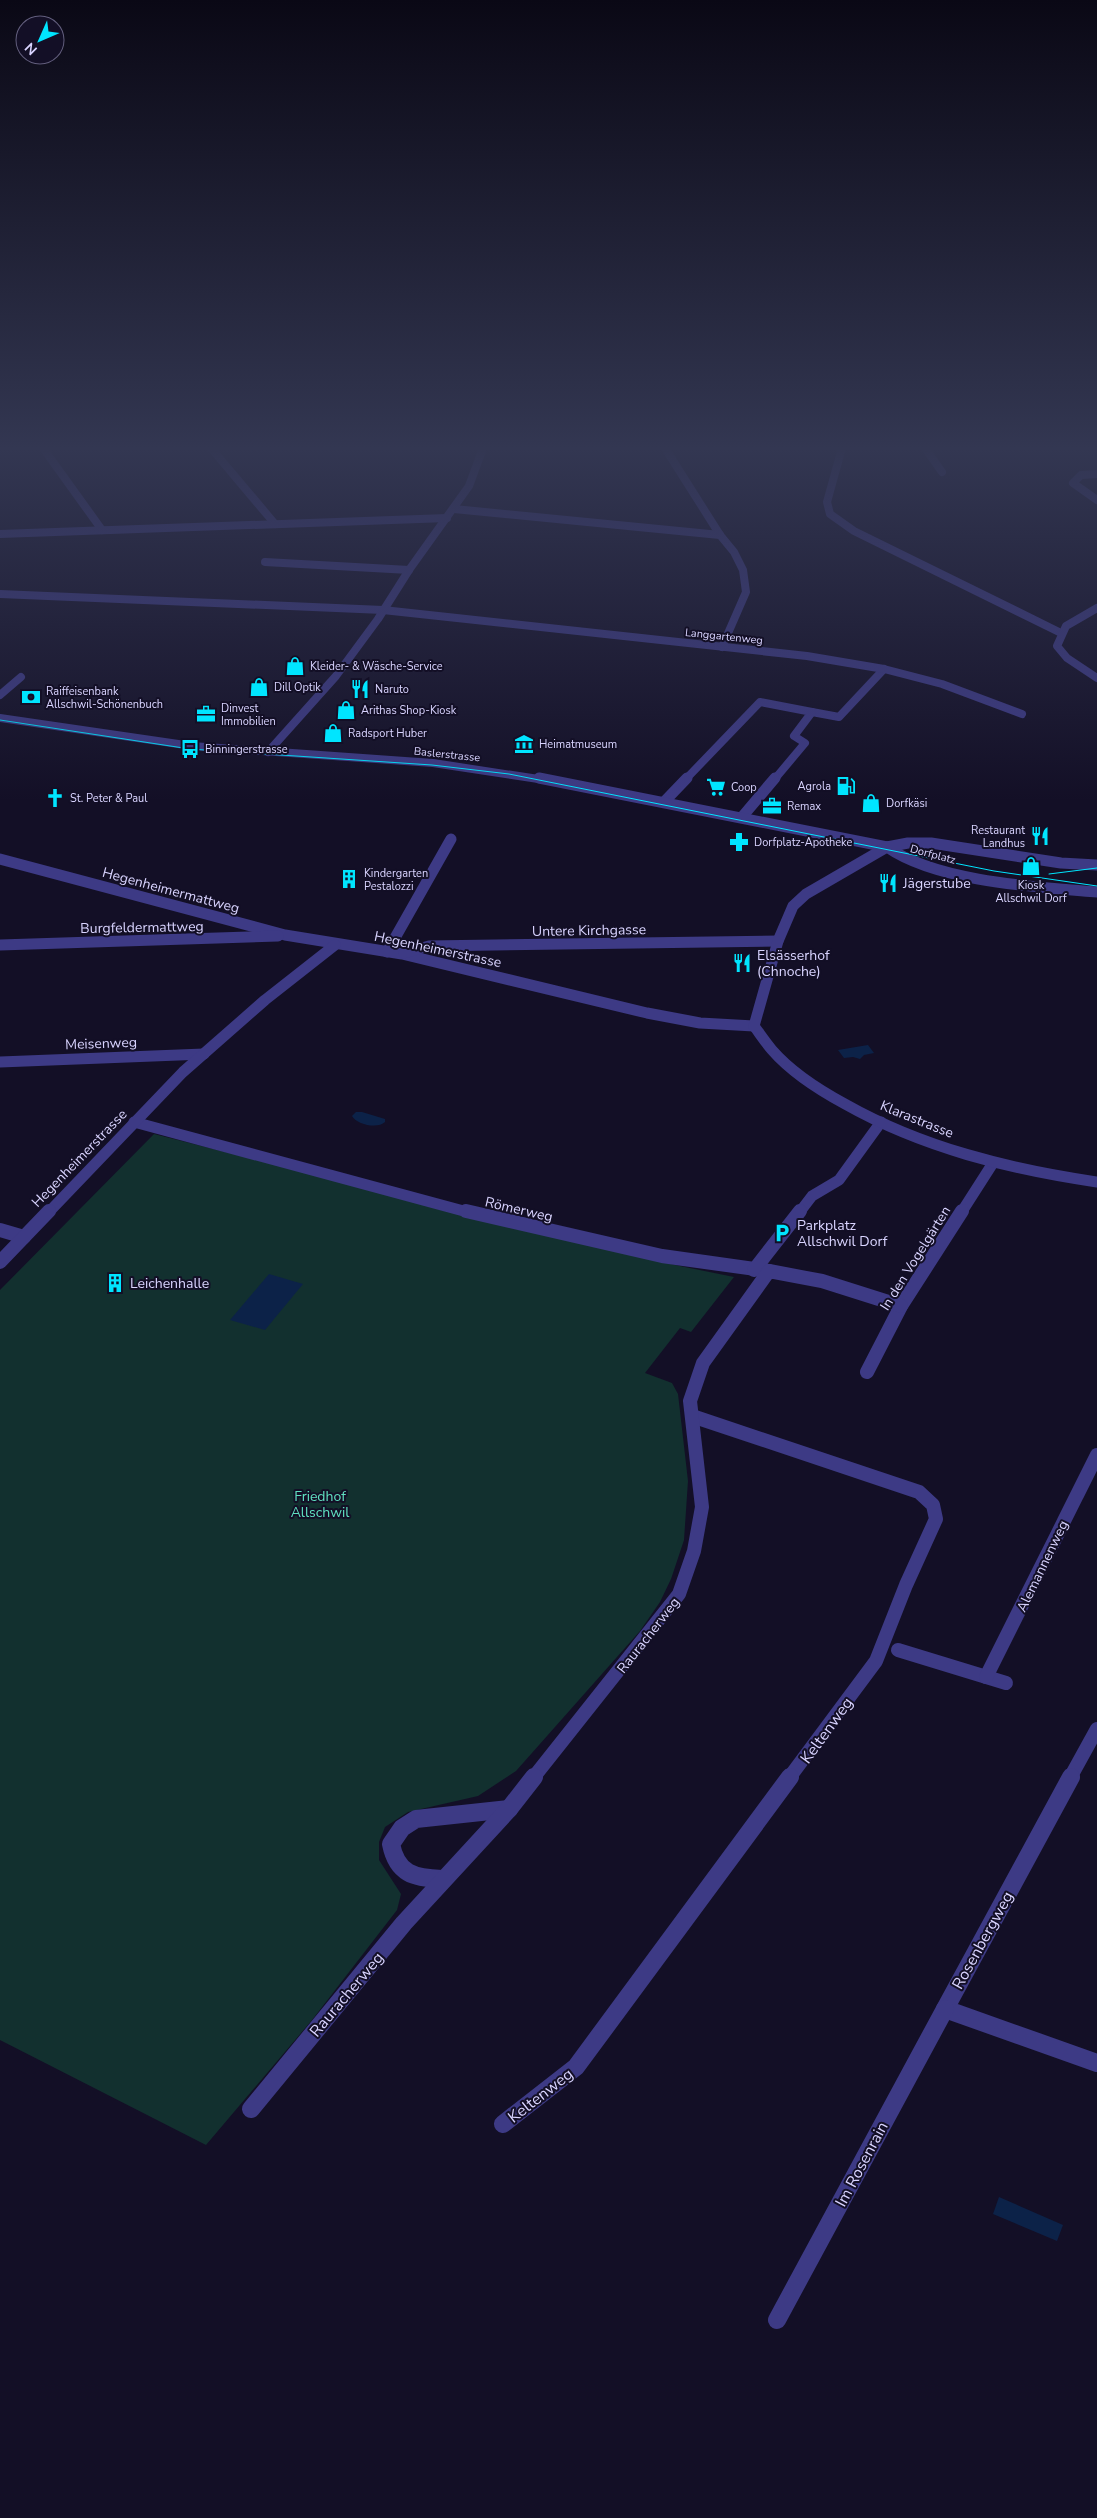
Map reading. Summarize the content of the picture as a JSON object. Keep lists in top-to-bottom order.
{
  "streets": {
    "street": [
      "Langgartenweg",
      "Baslerstrasse",
      "Dorfplatz",
      "Hegenheimermattweg",
      "Burgfeldermattweg",
      "Untere Kirchgasse",
      "Hegenheimerstrasse",
      "Meisenweg",
      "Klarastrasse",
      "Römerweg",
      "In den Vogelgärten",
      "Alemannenweg",
      "Rauracherweg",
      "Keltenweg",
      "Rosenbergweg",
      "Im Rosenrain"
    ]
  },
  "crossings": [
    ["Baslerstrasse", "Dorfplatz"],
    ["Hegenheimermattweg", "Burgfeldermattweg"],
    ["Hegenheimermattweg", "Hegenheimerstrasse"],
    ["Untere Kirchgasse", "Hegenheimerstrasse"],
    ["Hegenheimerstrasse", "Meisenweg"],
    ["Hegenheimerstrasse", "Klarastrasse"],
    ["Hegenheimerstrasse", "Römerweg"],
    ["Klarastrasse", "In den Vogelgärten"],
    ["Römerweg", "In den Vogelgärten"],
    ["Römerweg", "Rauracherweg"],
    ["Rauracherweg", "Keltenweg"],
    ["Rosenbergweg", "Im Rosenrain"]
  ],
  "parks": ["Friedhof Allschwil"],
  "places": {
    "shop": [
      "Kleider- & Wäsche-Service",
      "Dill Optik",
      "Arithas Shop-Kiosk",
      "Radsport Huber",
      "Dorfkäsi",
      "Kiosk Allschwil Dorf"
    ],
    "restaurant": [
      "Naruto",
      "Restaurant Landhus",
      "Jägerstube",
      "Elsässerhof (Chnoche)"
    ],
    "bank": ["Raiffeisenbank Allschwil-Schönenbuch"],
    "office": ["Dinvest Immobilien", "Remax"],
    "museum": ["Heimatmuseum"],
    "bus stop": ["Binningerstrasse"],
    "fuel station": ["Agrola"],
    "supermarket": ["Coop"],
    "church": ["St. Peter & Paul"],
    "pharmacy": ["Dorfplatz-Apotheke"],
    "building": ["Kindergarten Pestalozzi", "Leichenhalle"],
    "parking": ["Parkplatz Allschwil Dorf"]
  },
  "north": "bottom left"
}
